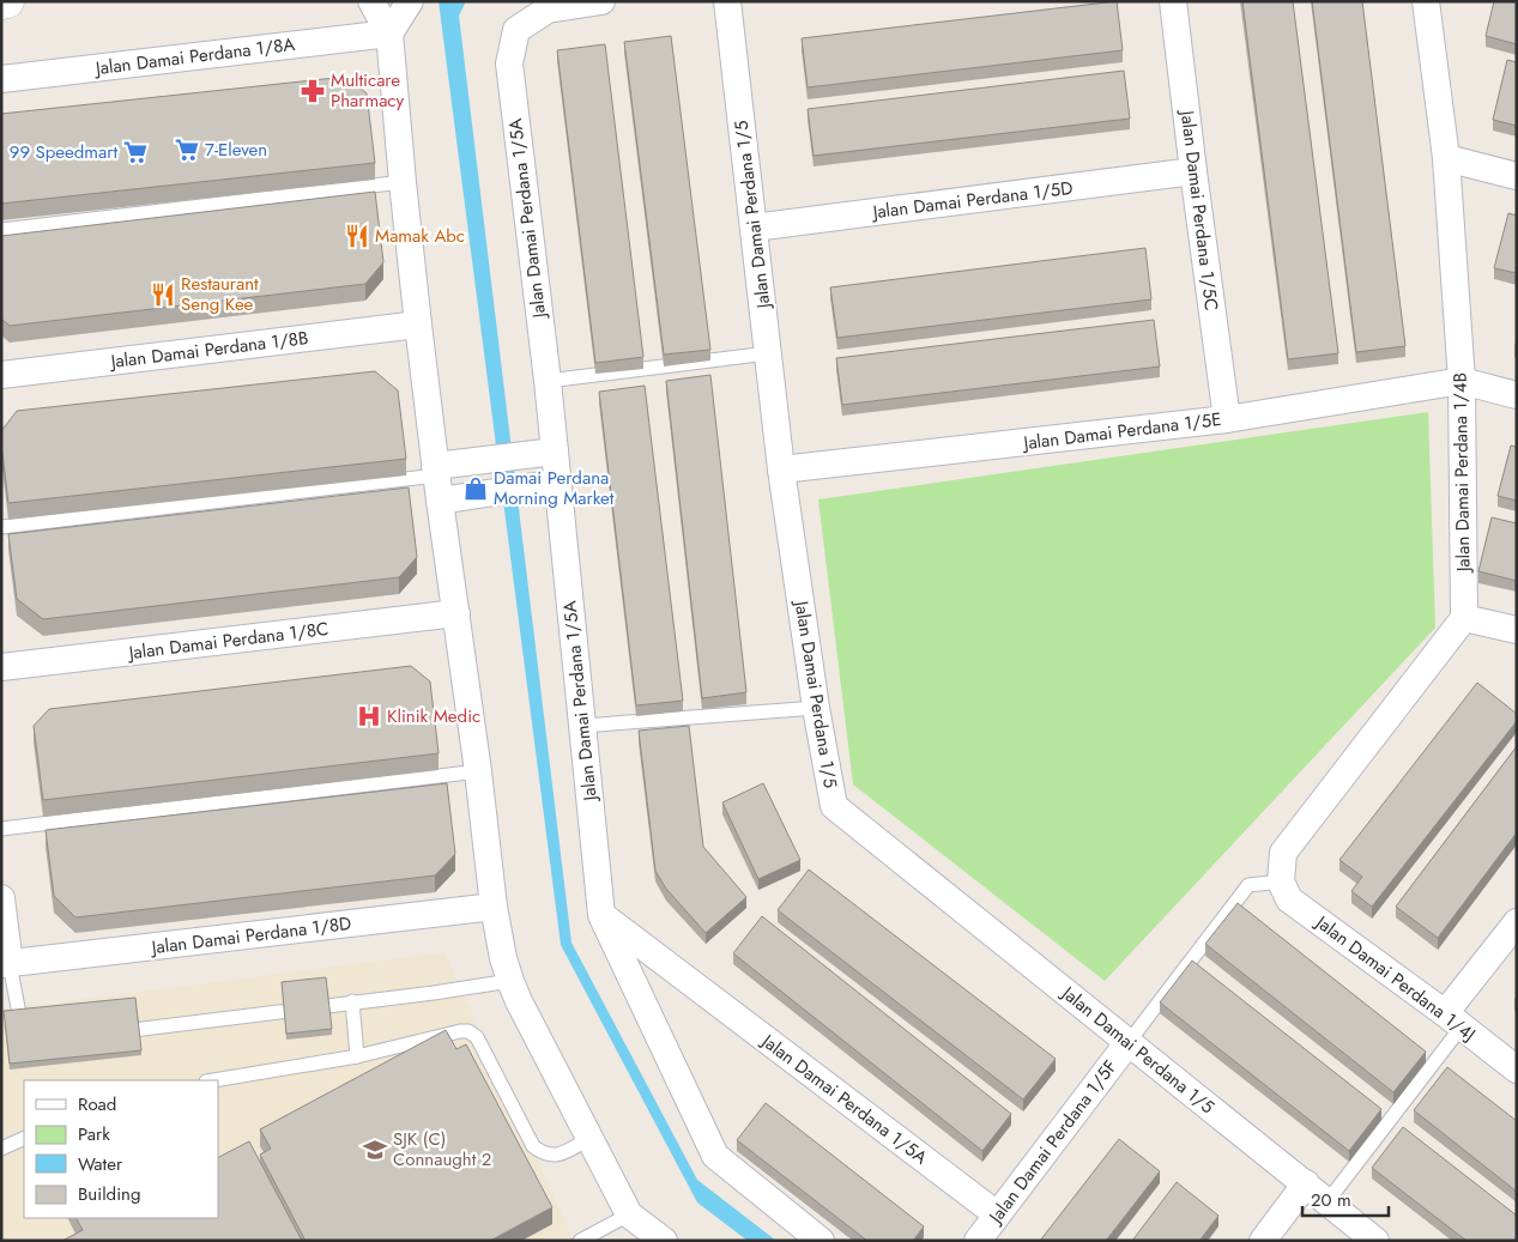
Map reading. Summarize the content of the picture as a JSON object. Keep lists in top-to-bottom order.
{
  "streets": {
    "street": [
      "Jalan Damai Perdana 1/8A",
      "Jalan Damai Perdana 1/5D",
      "Jalan Damai Perdana 1/5C",
      "Jalan Damai Perdana 1/5",
      "Jalan Damai Perdana 1/5A",
      "Jalan Damai Perdana 1/8B",
      "Jalan Damai Perdana 1/5E",
      "Jalan Damai Perdana 1/4B",
      "Jalan Damai Perdana 1/8C",
      "Jalan Damai Perdana 1/8D",
      "Jalan Damai Perdana 1/4J",
      "Jalan Damai Perdana 1/5F"
    ]
  },
  "crossings": [
    ["Jalan Damai Perdana 1/5D", "Jalan Damai Perdana 1/5C"],
    ["Jalan Damai Perdana 1/5D", "Jalan Damai Perdana 1/5"],
    ["Jalan Damai Perdana 1/5C", "Jalan Damai Perdana 1/5E"],
    ["Jalan Damai Perdana 1/5", "Jalan Damai Perdana 1/5E"],
    ["Jalan Damai Perdana 1/5", "Jalan Damai Perdana 1/5F"],
    ["Jalan Damai Perdana 1/5A", "Jalan Damai Perdana 1/5F"],
    ["Jalan Damai Perdana 1/5E", "Jalan Damai Perdana 1/4B"]
  ],
  "places": {
    "pharmacy": ["Multicare Pharmacy"],
    "supermarket": ["7-Eleven", "99 Speedmart"],
    "restaurant": ["Mamak Abc", "Restaurant Seng Kee"],
    "shop": ["Damai Perdana Morning Market"],
    "hospital": ["Klinik Medic"],
    "school or university": ["SJK (C) Connaught 2"]
  },
  "legend": [
    "Road",
    "Park",
    "Water",
    "Building"
  ],
  "scale_bar": "20 m"
}
